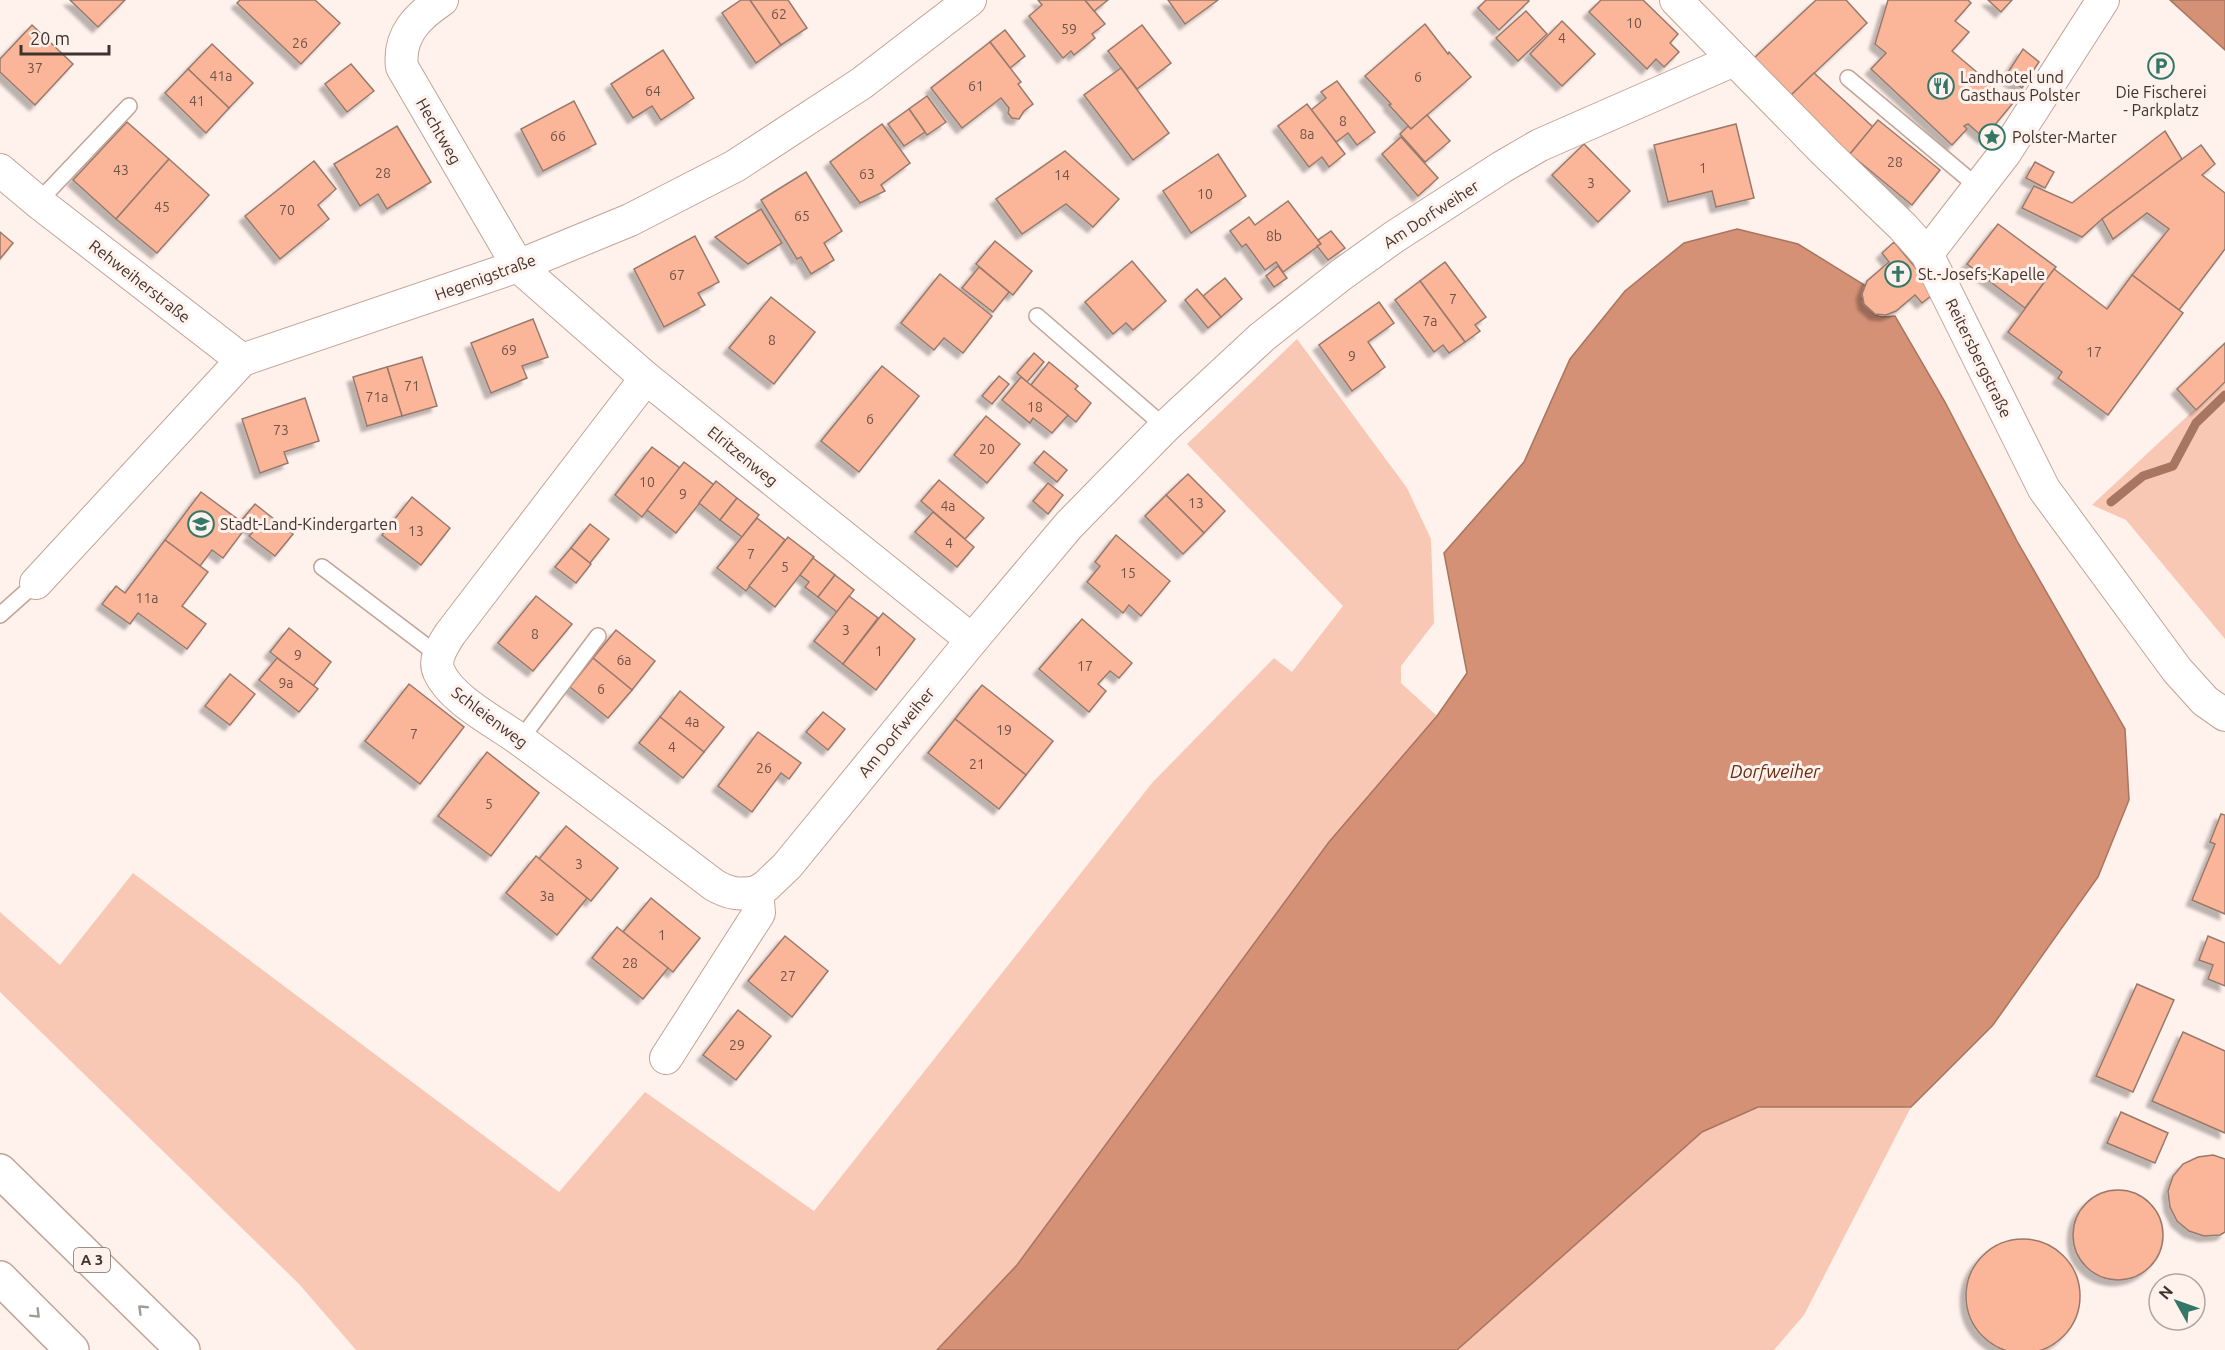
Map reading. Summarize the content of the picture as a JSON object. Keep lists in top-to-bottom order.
{
  "streets": {
    "highway": ["A 3"],
    "street": [
      "Hechtweg",
      "Am Dorfweiher",
      "Hegenigstraße",
      "Rehweiherstraße",
      "Reitersbergstraße",
      "Elritzenweg",
      "Schleienweg"
    ]
  },
  "crossings": [
    ["Hechtweg", "Hegenigstraße"],
    ["Hechtweg", "Elritzenweg"],
    ["Am Dorfweiher", "Reitersbergstraße"],
    ["Am Dorfweiher", "Elritzenweg"],
    ["Am Dorfweiher", "Schleienweg"],
    ["Hegenigstraße", "Rehweiherstraße"],
    ["Hegenigstraße", "Elritzenweg"]
  ],
  "water": ["Dorfweiher"],
  "places": {
    "parking": ["Die Fischerei - Parkplatz"],
    "restaurant": ["Landhotel und Gasthaus Polster"],
    "place": ["Polster-Marter"],
    "church": ["St.-Josefs-Kapelle"],
    "school or university": ["Stadt-Land-Kindergarten"]
  },
  "house_numbers": [
    "62",
    "10",
    "59",
    "4",
    "26",
    "37",
    "41a",
    "6",
    "61",
    "64",
    "41",
    "8",
    "8a",
    "66",
    "28",
    "1",
    "43",
    "28",
    "63",
    "14",
    "3",
    "10",
    "45",
    "70",
    "65",
    "8b",
    "67",
    "7",
    "7a",
    "8",
    "69",
    "17",
    "9",
    "71",
    "71a",
    "18",
    "6",
    "73",
    "20",
    "10",
    "9",
    "13",
    "4a",
    "13",
    "4",
    "7",
    "5",
    "15",
    "11a",
    "3",
    "8",
    "1",
    "9",
    "6a",
    "17",
    "9a",
    "6",
    "4a",
    "19",
    "7",
    "4",
    "21",
    "26",
    "5",
    "3",
    "3a",
    "1",
    "28",
    "27",
    "29"
  ],
  "scale_bar": "20 m",
  "north": "top left"
}
